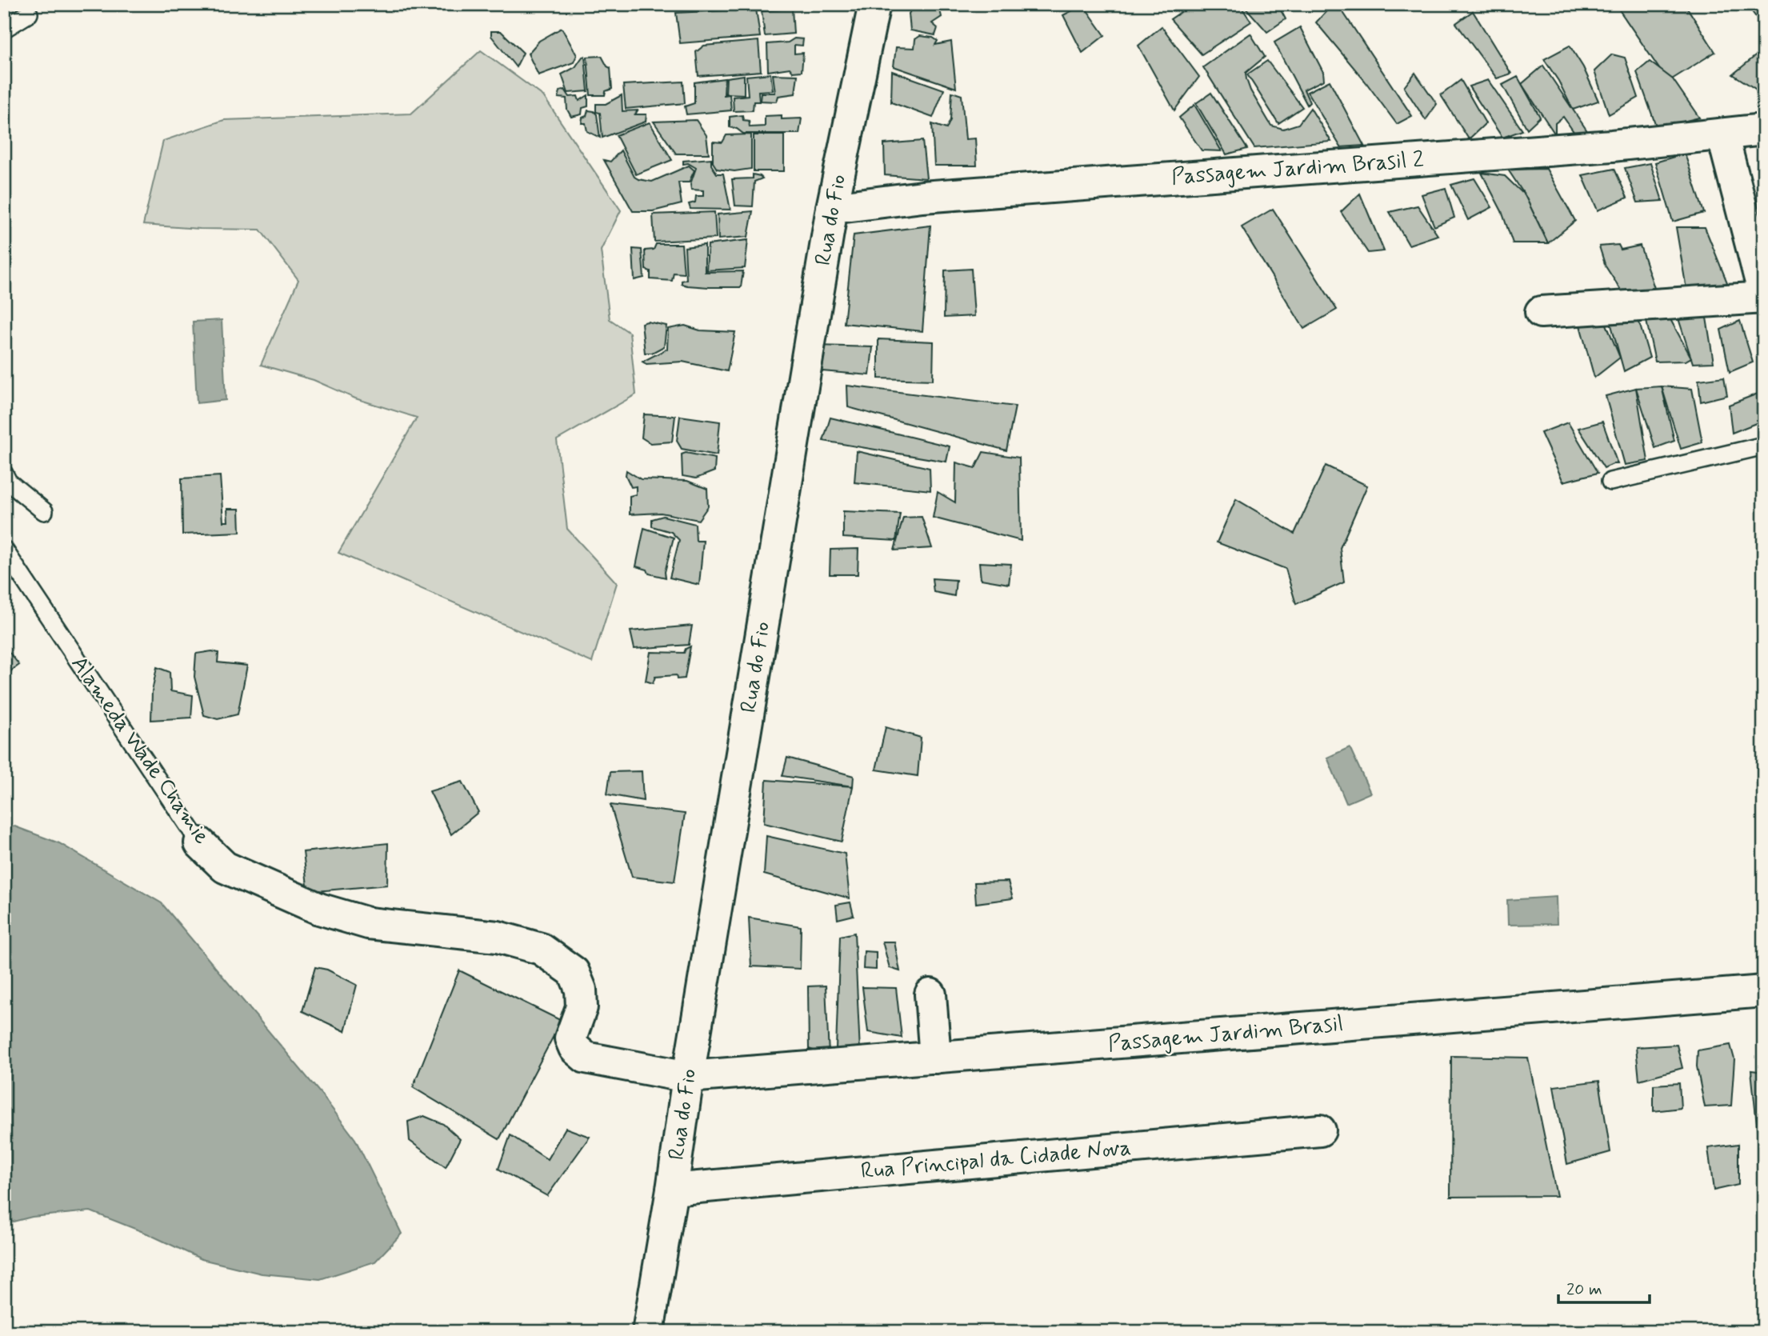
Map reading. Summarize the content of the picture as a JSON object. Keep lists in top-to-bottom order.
{
  "streets": {
    "street": [
      "Passagem Jardim Brasil 2",
      "Rua do Fio",
      "Alameda Wade Chamie",
      "Passagem Jardim Brasil",
      "Rua Principal da Cidade Nova"
    ]
  },
  "crossings": [
    ["Passagem Jardim Brasil 2", "Rua do Fio"],
    ["Rua do Fio", "Alameda Wade Chamie"],
    ["Rua do Fio", "Passagem Jardim Brasil"],
    ["Rua do Fio", "Rua Principal da Cidade Nova"],
    ["Alameda Wade Chamie", "Passagem Jardim Brasil"]
  ],
  "scale_bar": "20 m"
}
